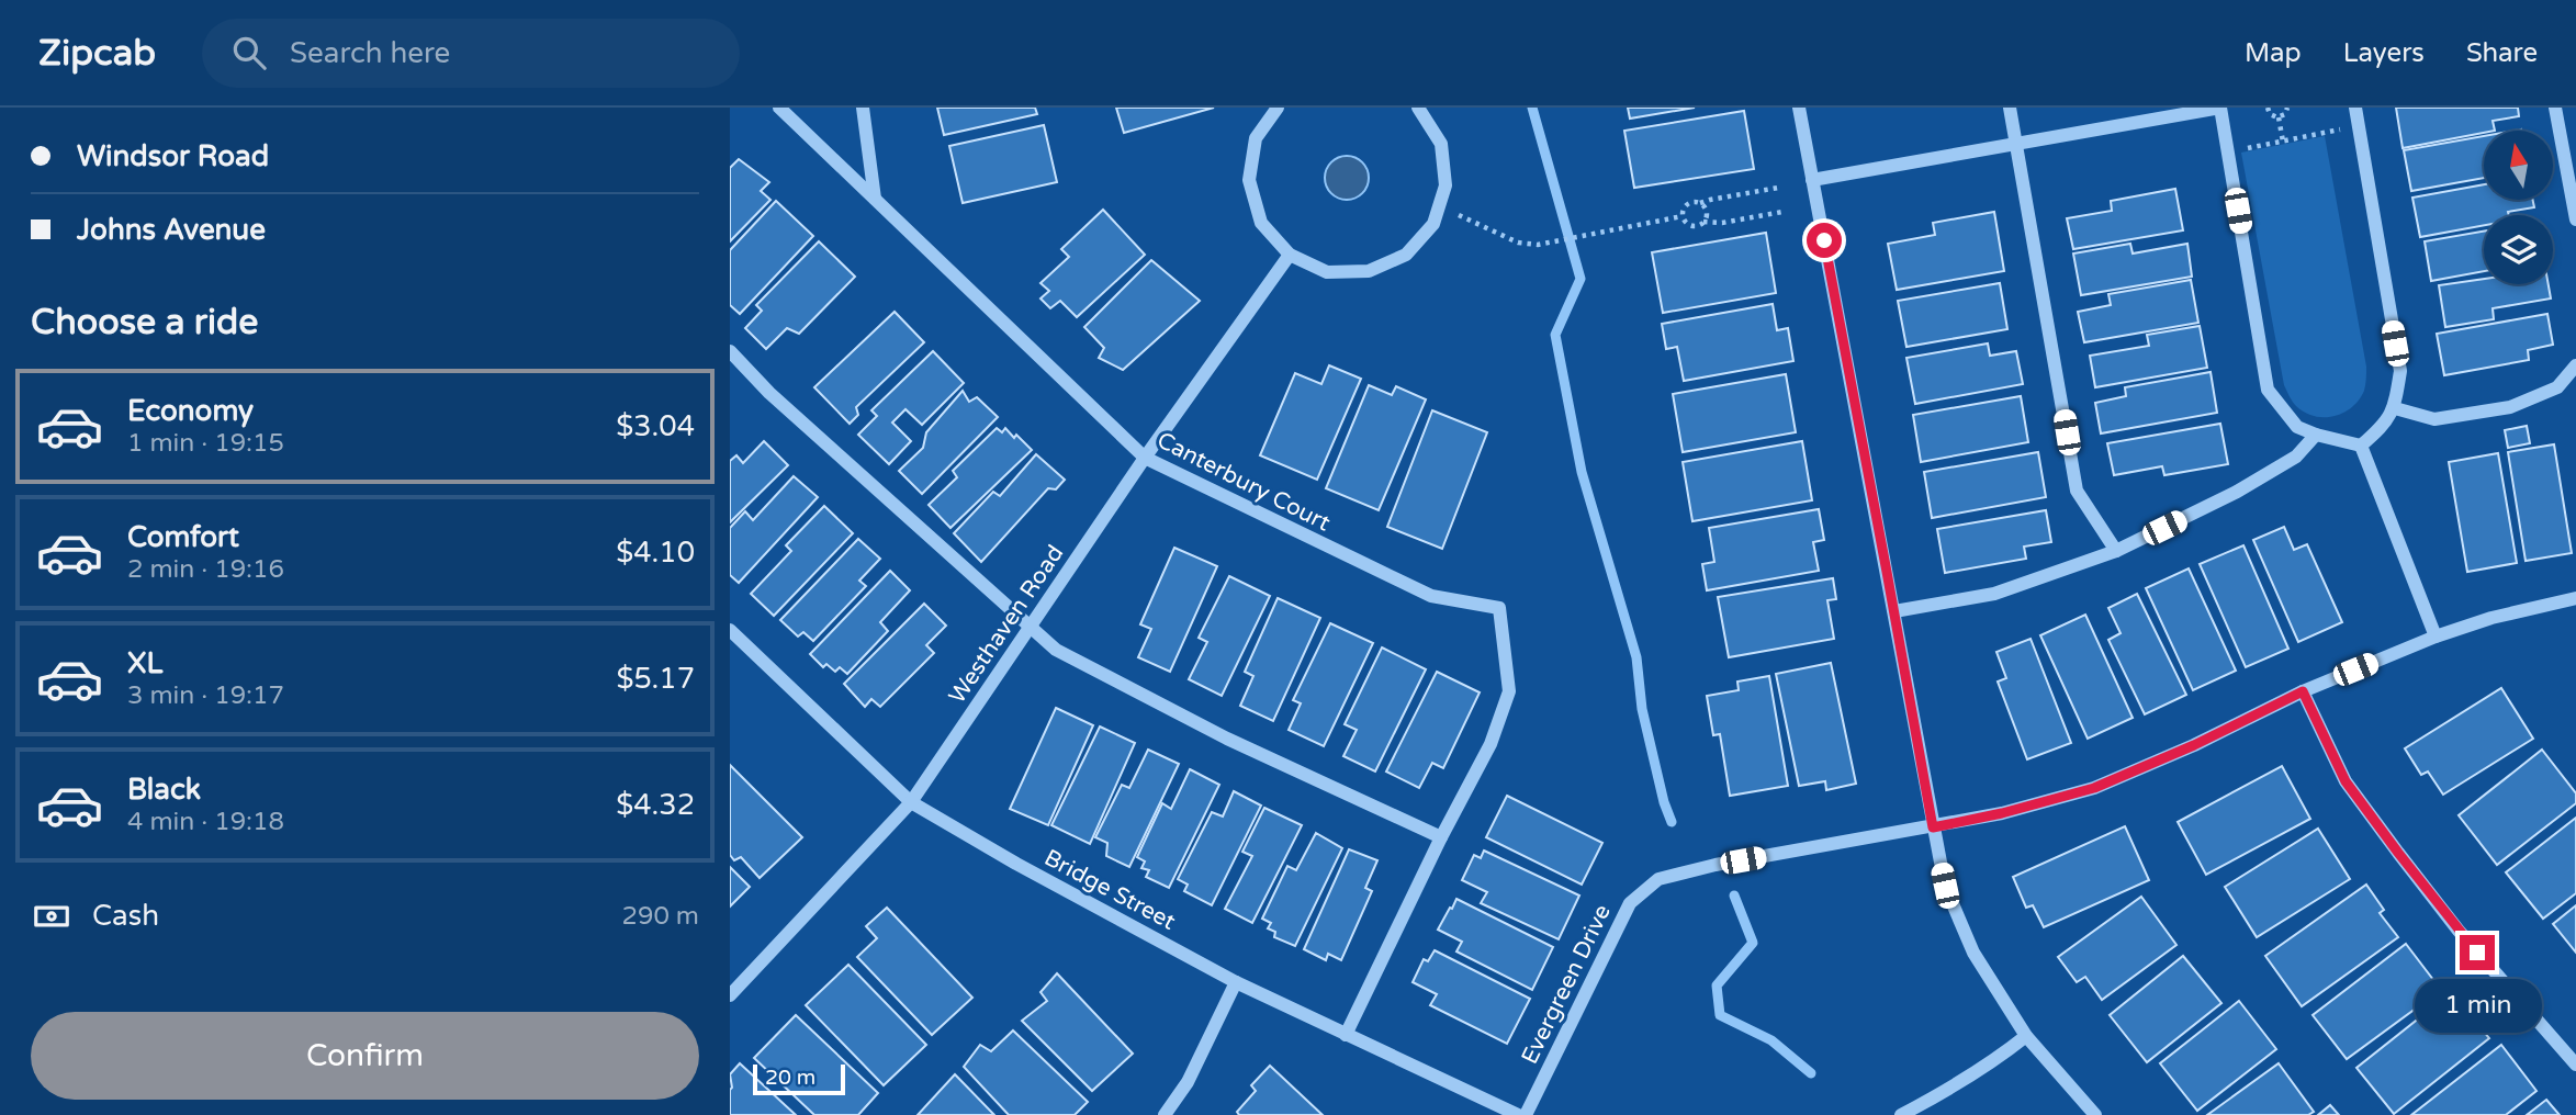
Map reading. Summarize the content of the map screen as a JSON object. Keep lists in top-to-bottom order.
{
  "streets": {
    "street": [
      "Canterbury Court",
      "Westhaven Road",
      "Bridge Street",
      "Evergreen Drive"
    ]
  },
  "crossings": [
    ["Canterbury Court", "Westhaven Road"],
    ["Westhaven Road", "Bridge Street"]
  ],
  "scale_bar": "20 m",
  "north": "top",
  "page": {
    "header": "Zipcab",
    "search": "Search here",
    "nav": ["Map", "Layers", "Share"],
    "banner": ["Windsor Road", "Johns Avenue"],
    "heading": "Choose a ride",
    "list": [
      {
        "name": "Economy",
        "note": "1 min · 19:15",
        "value": "$3.04"
      },
      {
        "name": "Comfort",
        "note": "2 min · 19:16",
        "value": "$4.10"
      },
      {
        "name": "XL",
        "note": "3 min · 19:17",
        "value": "$5.17"
      },
      {
        "name": "Black",
        "note": "4 min · 19:18",
        "value": "$4.32"
      }
    ],
    "pay": ["Cash", "290 m"],
    "bubble": "1 min",
    "buttons": "Confirm",
    "scale": "20 m"
  }
}
